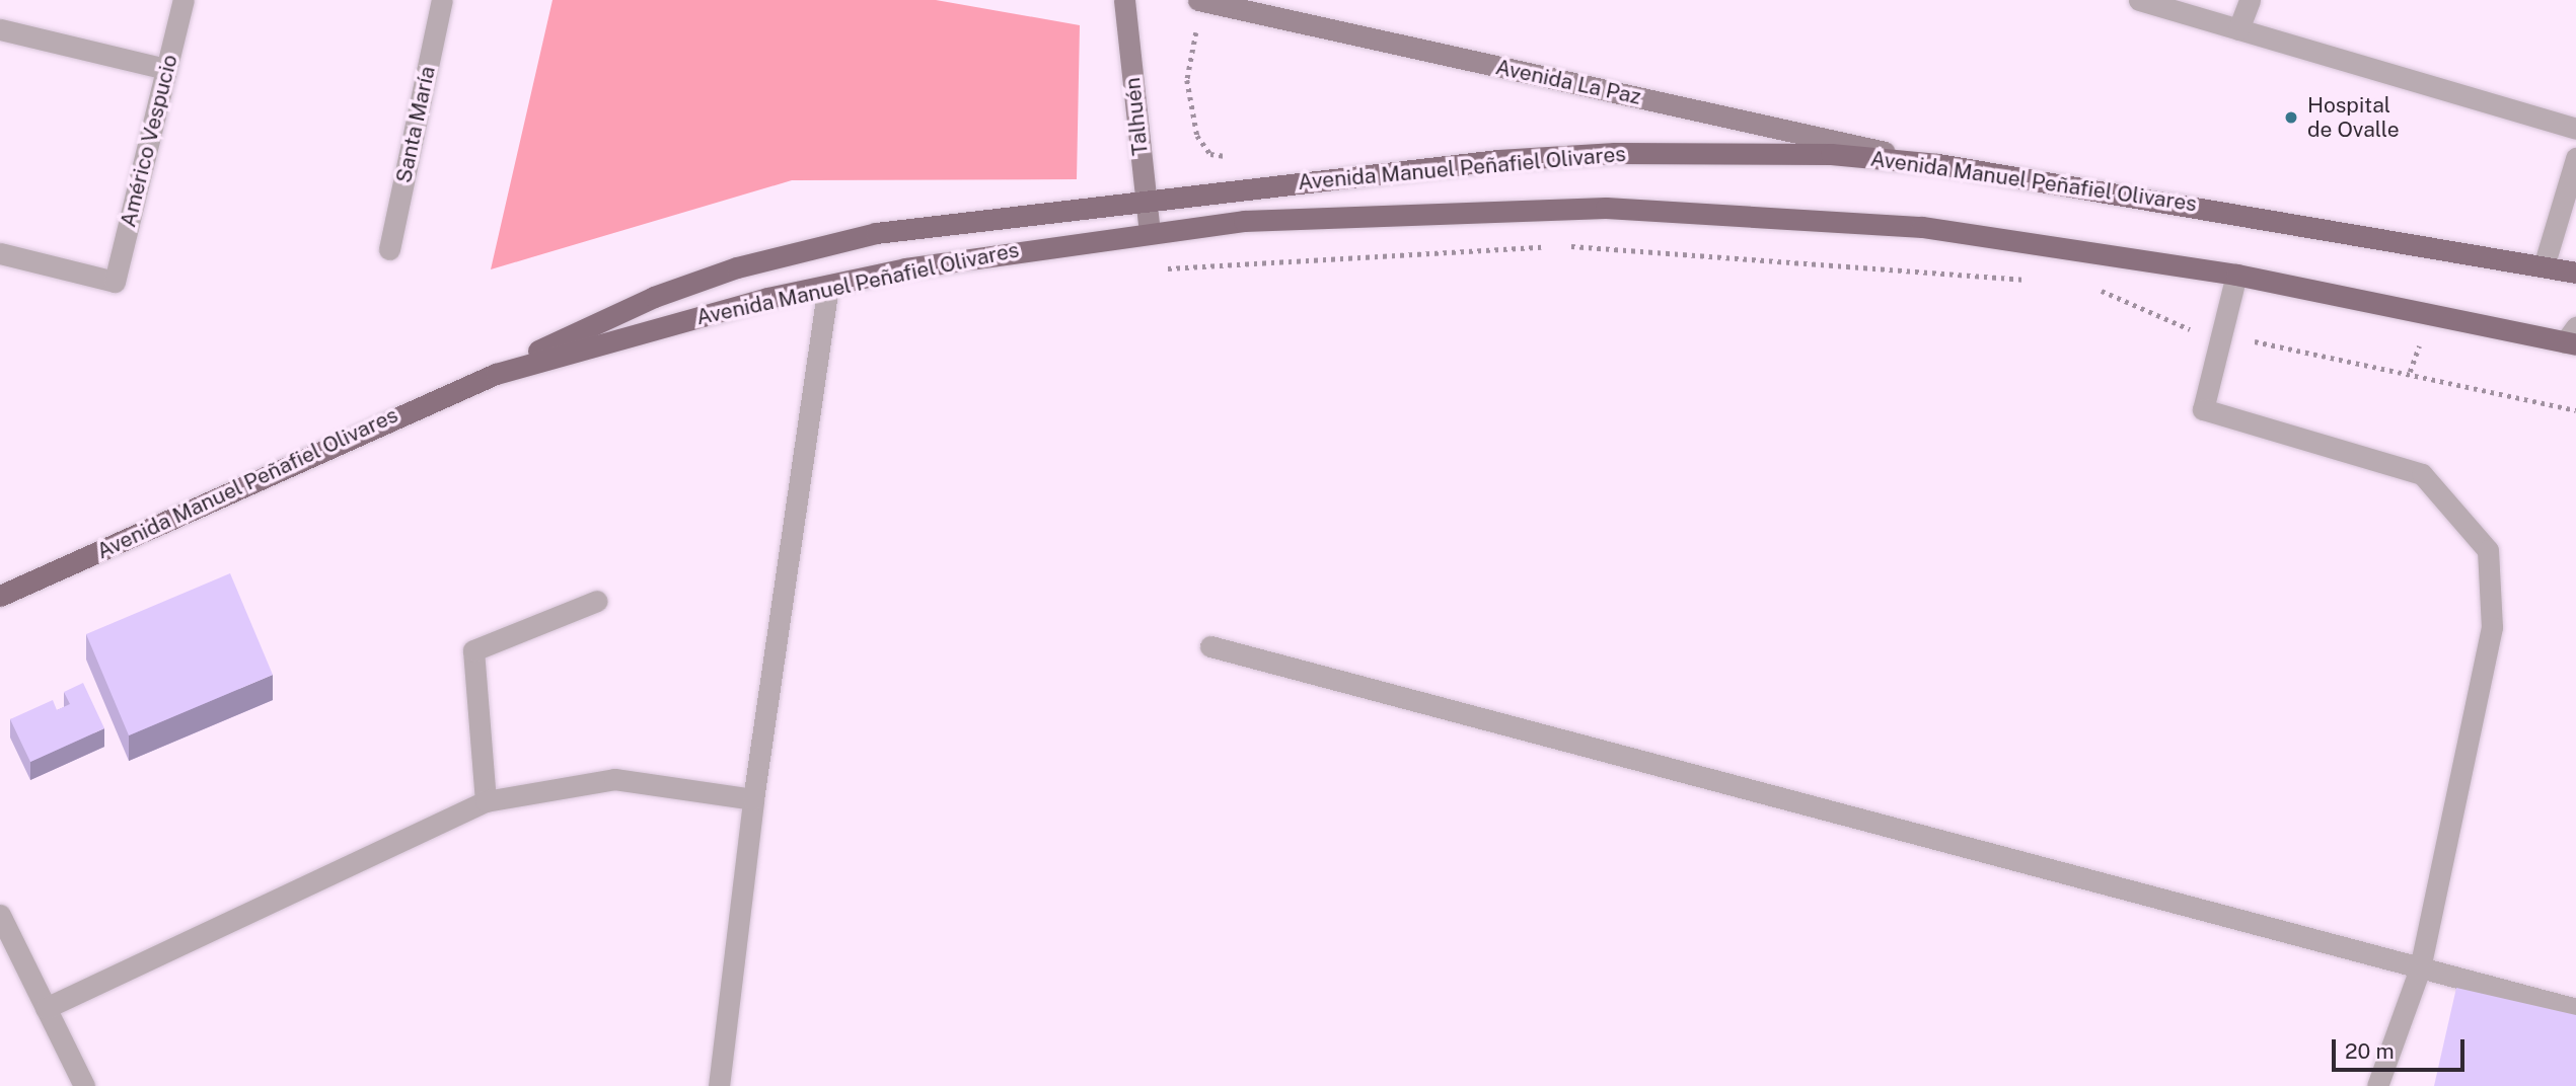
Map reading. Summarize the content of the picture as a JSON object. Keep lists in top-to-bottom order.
{
  "streets": {
    "main road": ["Avenida La Paz", "Talhuén", "Avenida Manuel Peñafiel Olivares"],
    "street": ["Santa María", "Américo Vespucio"]
  },
  "crossings": [
    ["Avenida La Paz", "Avenida Manuel Peñafiel Olivares"],
    ["Talhuén", "Avenida Manuel Peñafiel Olivares"]
  ],
  "places": ["Hospital de Ovalle"],
  "scale_bar": "20 m"
}
